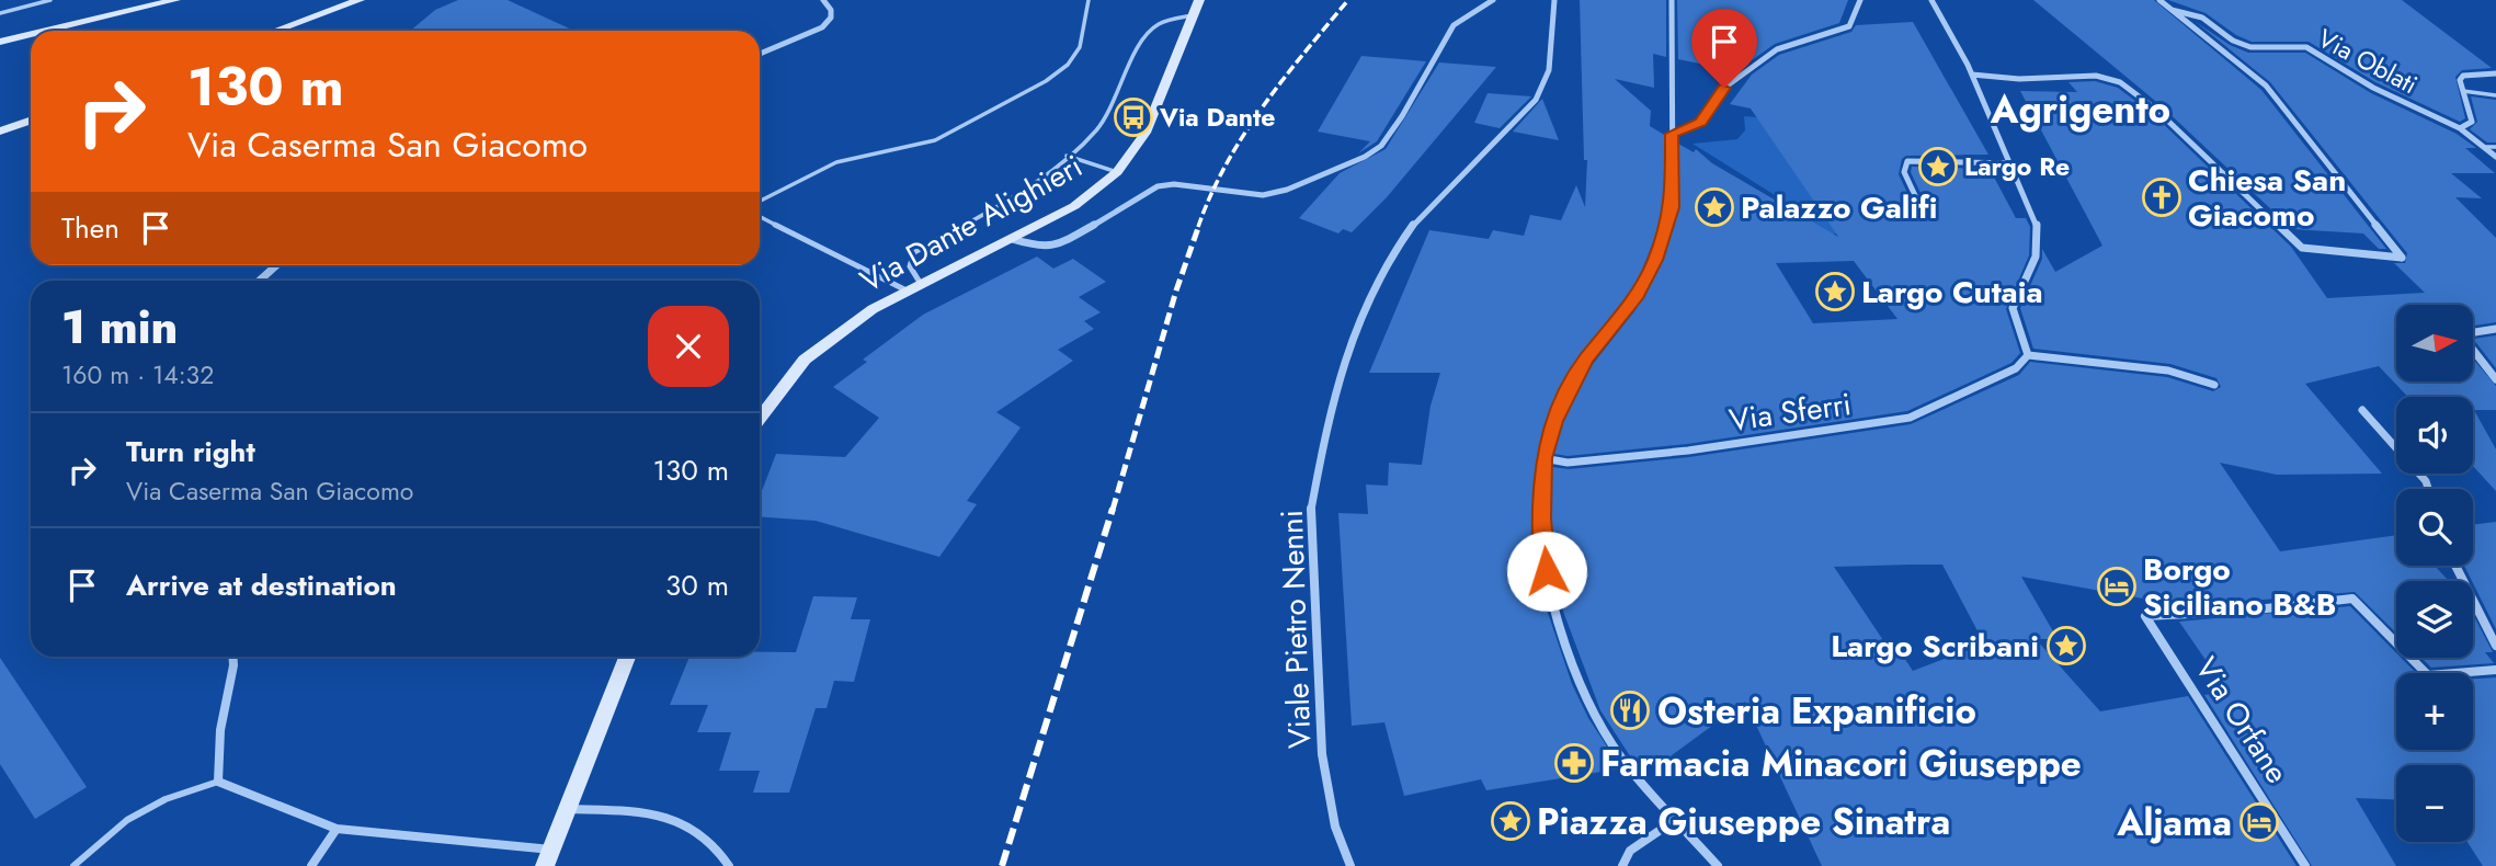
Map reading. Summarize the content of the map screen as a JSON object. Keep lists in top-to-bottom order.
{
  "streets": {
    "street": [
      "Via Oblati",
      "Via Dante Alighieri",
      "Via Sferri",
      "Viale Pietro Nenni",
      "Via Orfane"
    ]
  },
  "districts": ["Agrigento"],
  "places": {
    "bus stop": ["Via Dante"],
    "place": [
      "Largo Re",
      "Palazzo Galifi",
      "Largo Cutaia",
      "Largo Scribani",
      "Piazza Giuseppe Sinatra"
    ],
    "church": ["Chiesa San Giacomo"],
    "hotel": ["Borgo Siciliano B&B", "Aljama"],
    "restaurant": ["Osteria Expanificio"],
    "pharmacy": ["Farmacia Minacori Giuseppe"]
  },
  "north": "right",
  "page": {
    "turn": ["130 m", "Via Caserma San Giacomo"],
    "then": "Then",
    "heading": ["1 min", "160 m · 14:32"],
    "map_buttons": ["+", "−"],
    "list": [
      {
        "name": "Turn right",
        "note": "Via Caserma San Giacomo",
        "value": "130 m"
      },
      {
        "name": "Arrive at destination",
        "value": "30 m"
      }
    ]
  }
}
